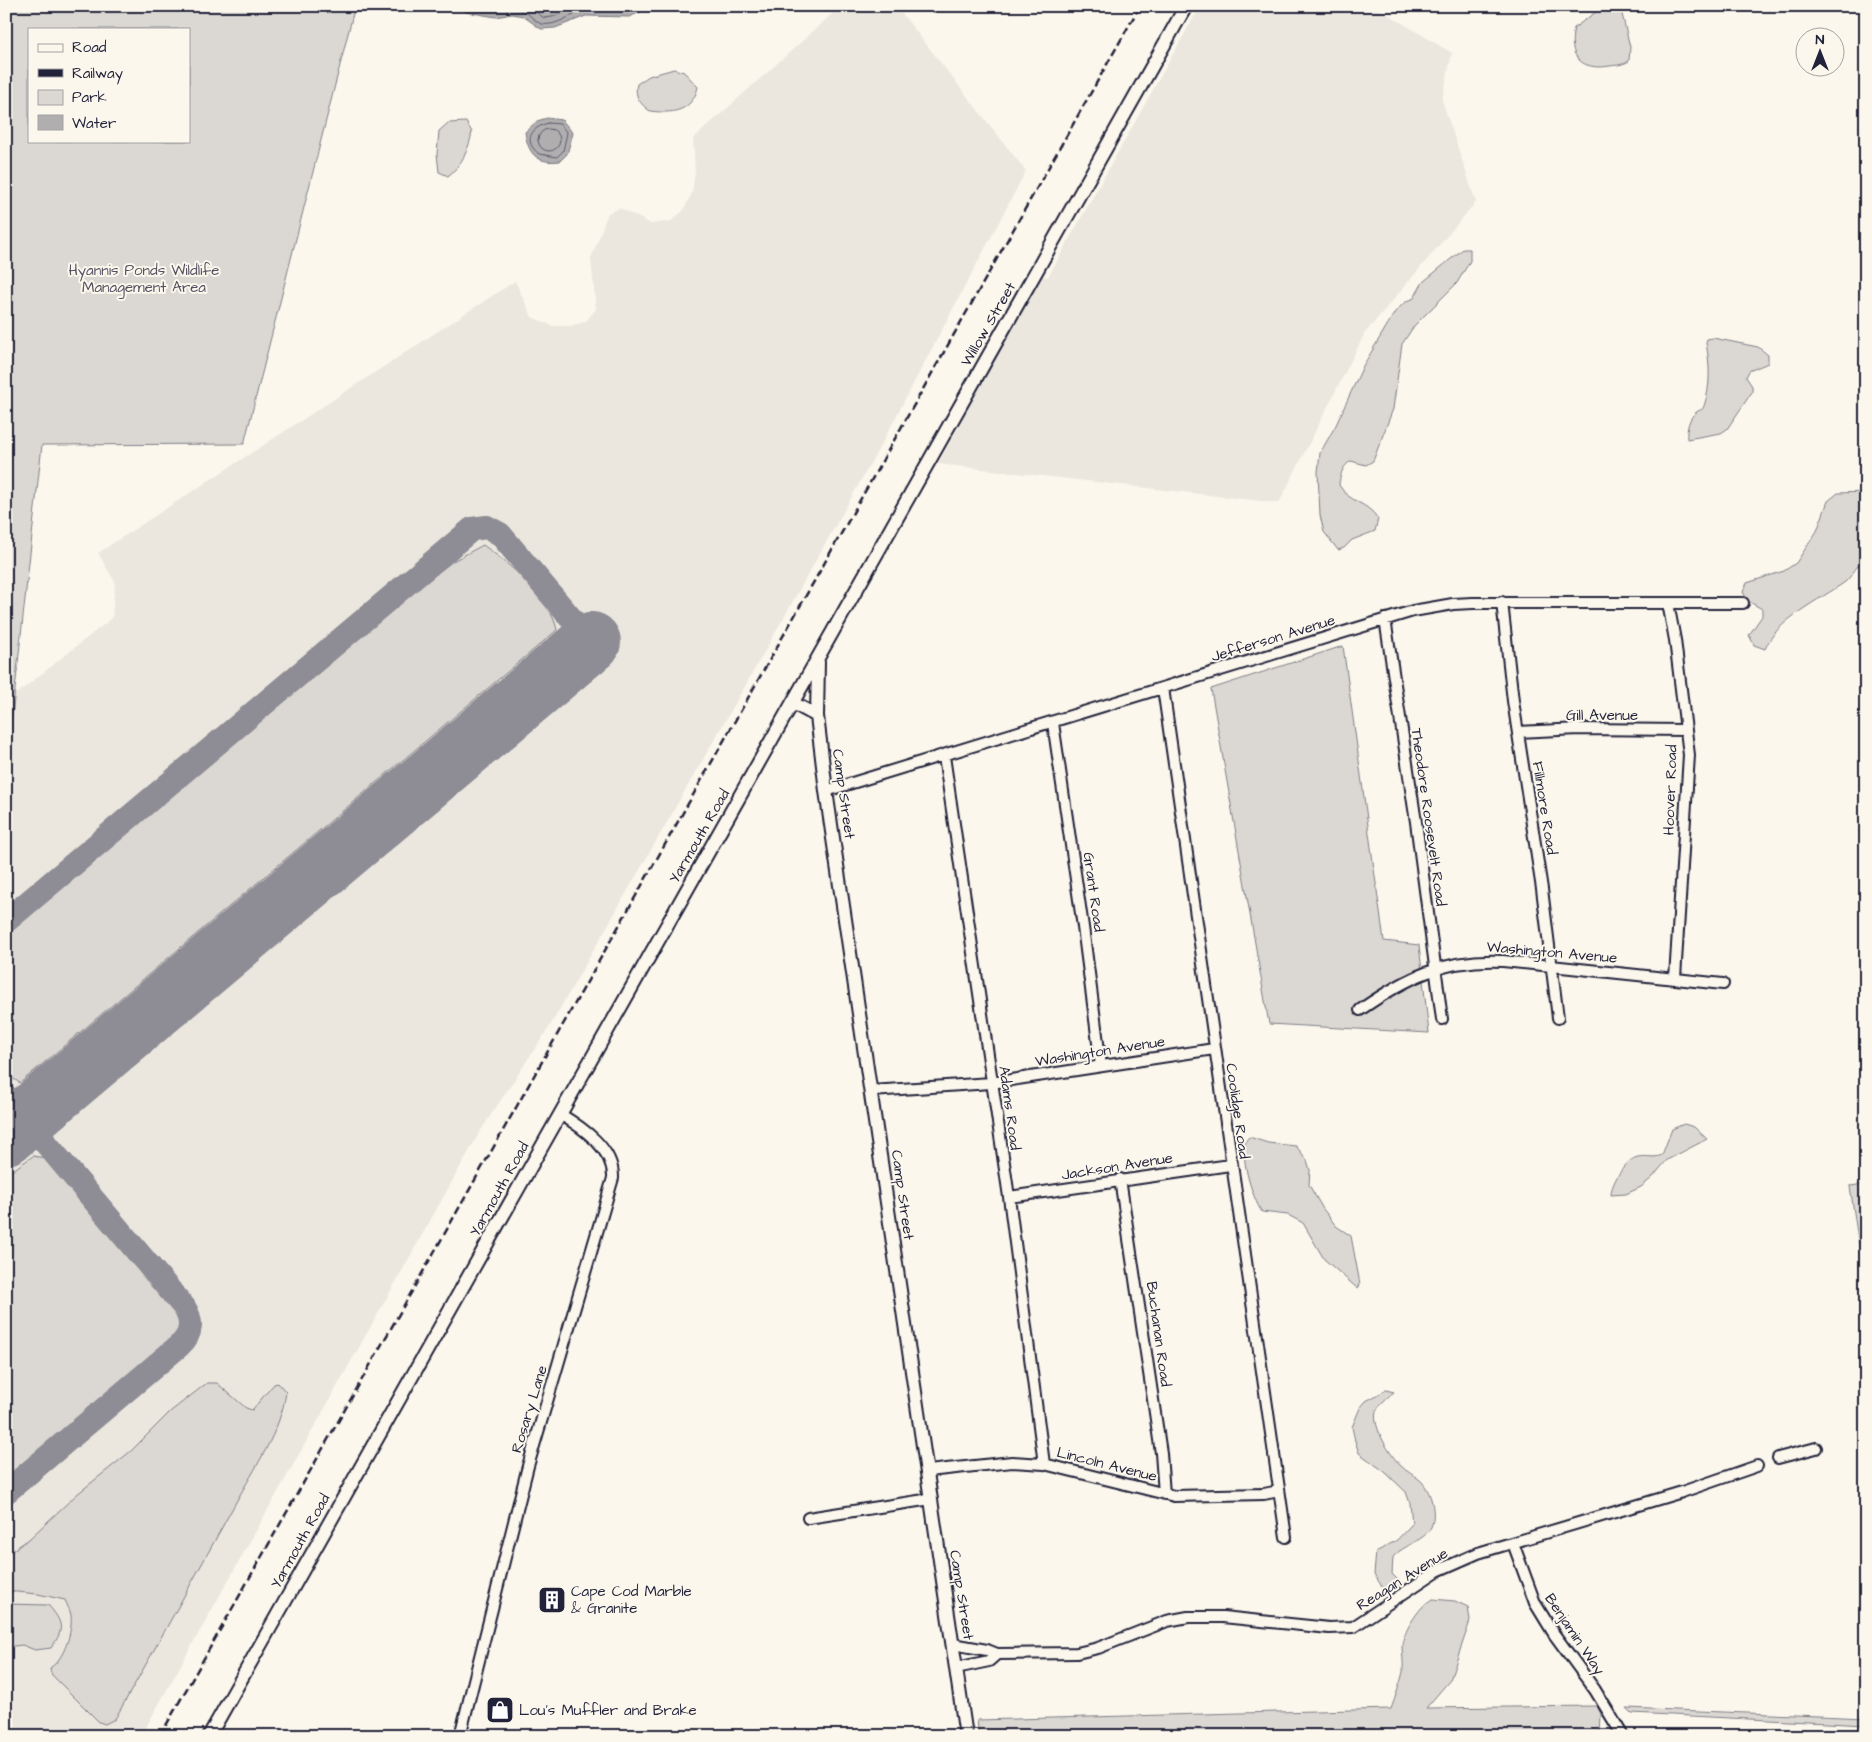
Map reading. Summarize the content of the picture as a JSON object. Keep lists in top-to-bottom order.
{
  "streets": {
    "main road": ["Willow Street", "Camp Street", "Yarmouth Road"],
    "street": [
      "Jefferson Avenue",
      "Gill Avenue",
      "Hoover Road",
      "Fillmore Road",
      "Theodore Roosevelt Road",
      "Grant Road",
      "Washington Avenue",
      "Adams Road",
      "Coolidge Road",
      "Jackson Avenue",
      "Buchanan Road",
      "Rosary Lane",
      "Lincoln Avenue",
      "Reagan Avenue",
      "Benjamin Way"
    ]
  },
  "crossings": [
    ["Willow Street", "Camp Street"],
    ["Willow Street", "Yarmouth Road"],
    ["Jefferson Avenue", "Hoover Road"],
    ["Jefferson Avenue", "Camp Street"],
    ["Jefferson Avenue", "Fillmore Road"],
    ["Jefferson Avenue", "Theodore Roosevelt Road"],
    ["Jefferson Avenue", "Grant Road"],
    ["Jefferson Avenue", "Adams Road"],
    ["Jefferson Avenue", "Coolidge Road"],
    ["Gill Avenue", "Hoover Road"],
    ["Gill Avenue", "Fillmore Road"],
    ["Hoover Road", "Washington Avenue"],
    ["Camp Street", "Yarmouth Road"],
    ["Camp Street", "Washington Avenue"],
    ["Camp Street", "Lincoln Avenue"],
    ["Camp Street", "Reagan Avenue"],
    ["Fillmore Road", "Washington Avenue"],
    ["Theodore Roosevelt Road", "Washington Avenue"],
    ["Yarmouth Road", "Rosary Lane"],
    ["Grant Road", "Washington Avenue"],
    ["Washington Avenue", "Adams Road"],
    ["Washington Avenue", "Coolidge Road"],
    ["Adams Road", "Jackson Avenue"],
    ["Adams Road", "Lincoln Avenue"],
    ["Coolidge Road", "Jackson Avenue"],
    ["Coolidge Road", "Lincoln Avenue"],
    ["Jackson Avenue", "Buchanan Road"],
    ["Buchanan Road", "Lincoln Avenue"],
    ["Reagan Avenue", "Benjamin Way"]
  ],
  "parks": ["Hyannis Ponds Wildlife Management Area"],
  "places": {
    "building": ["Cape Cod Marble & Granite"],
    "shop": ["Lou's Muffler and Brake"]
  },
  "legend": [
    "Road",
    "Railway",
    "Park",
    "Water"
  ],
  "north": "top"
}
